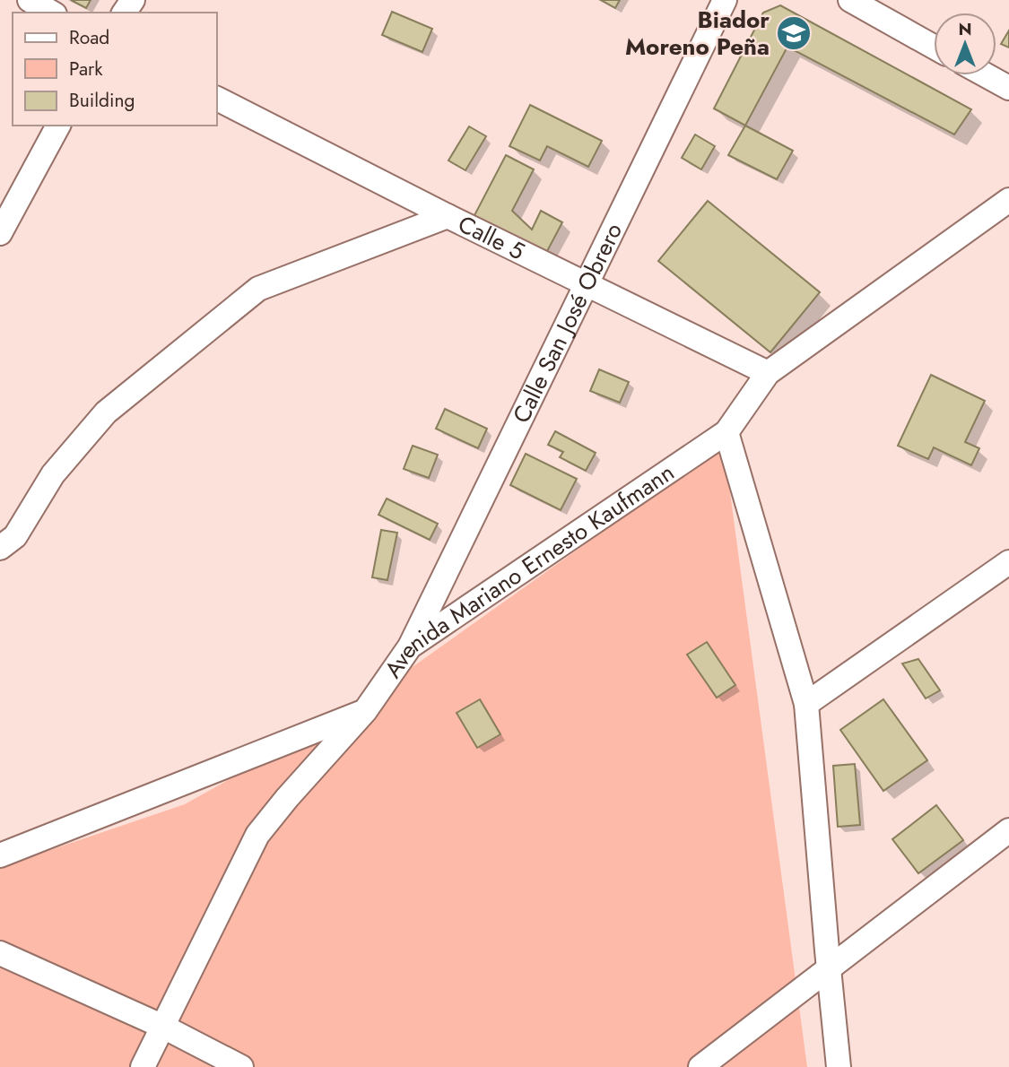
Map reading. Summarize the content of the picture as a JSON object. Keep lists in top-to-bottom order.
{
  "streets": {
    "street": ["Calle 5", "Calle San José Obrero", "Avenida Mariano Ernesto Kaufmann"]
  },
  "crossings": [
    ["Calle 5", "Calle San José Obrero"],
    ["Calle 5", "Avenida Mariano Ernesto Kaufmann"],
    ["Calle San José Obrero", "Avenida Mariano Ernesto Kaufmann"]
  ],
  "places": {
    "school or university": ["Biador Moreno Peña"]
  },
  "legend": ["Road", "Park", "Building"],
  "north": "top"
}
